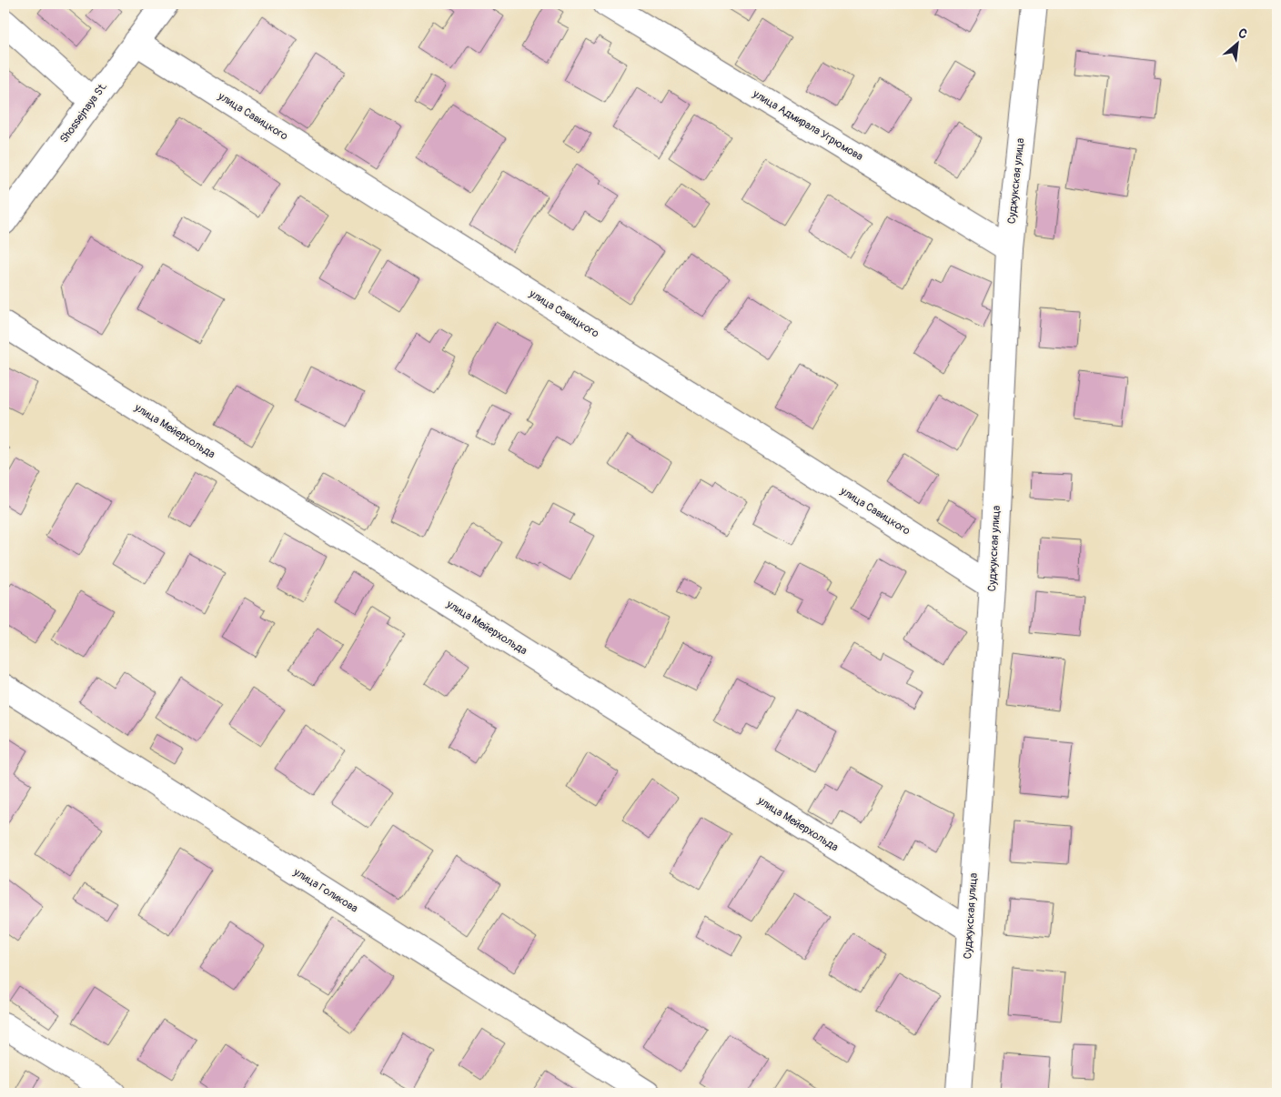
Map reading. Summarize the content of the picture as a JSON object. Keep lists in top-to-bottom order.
{
  "streets": {
    "street": [
      "Shossejnaya St.",
      "улица Савицкого",
      "улица Адмирала Угрюмова",
      "Суджукская улица",
      "улица Мейерхольда",
      "улица Голикова"
    ]
  },
  "crossings": [
    ["Shossejnaya St.", "улица Савицкого"],
    ["улица Савицкого", "Суджукская улица"],
    ["улица Адмирала Угрюмова", "Суджукская улица"],
    ["Суджукская улица", "улица Мейерхольда"]
  ],
  "north": "top right"
}
